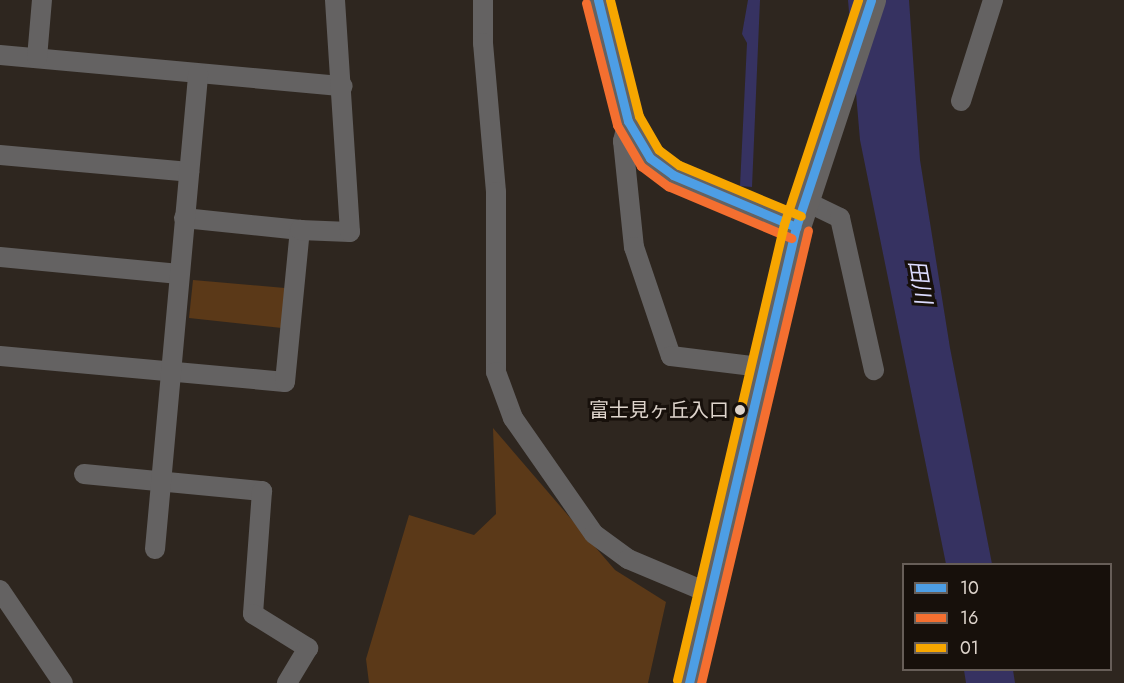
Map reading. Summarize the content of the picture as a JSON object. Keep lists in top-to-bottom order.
{
  "water": ["田川"],
  "places": ["富士見ヶ丘入口"],
  "lines": ["transit line 10", "transit line 01", "transit line 16"],
  "legend": ["10", "16", "01"]
}
